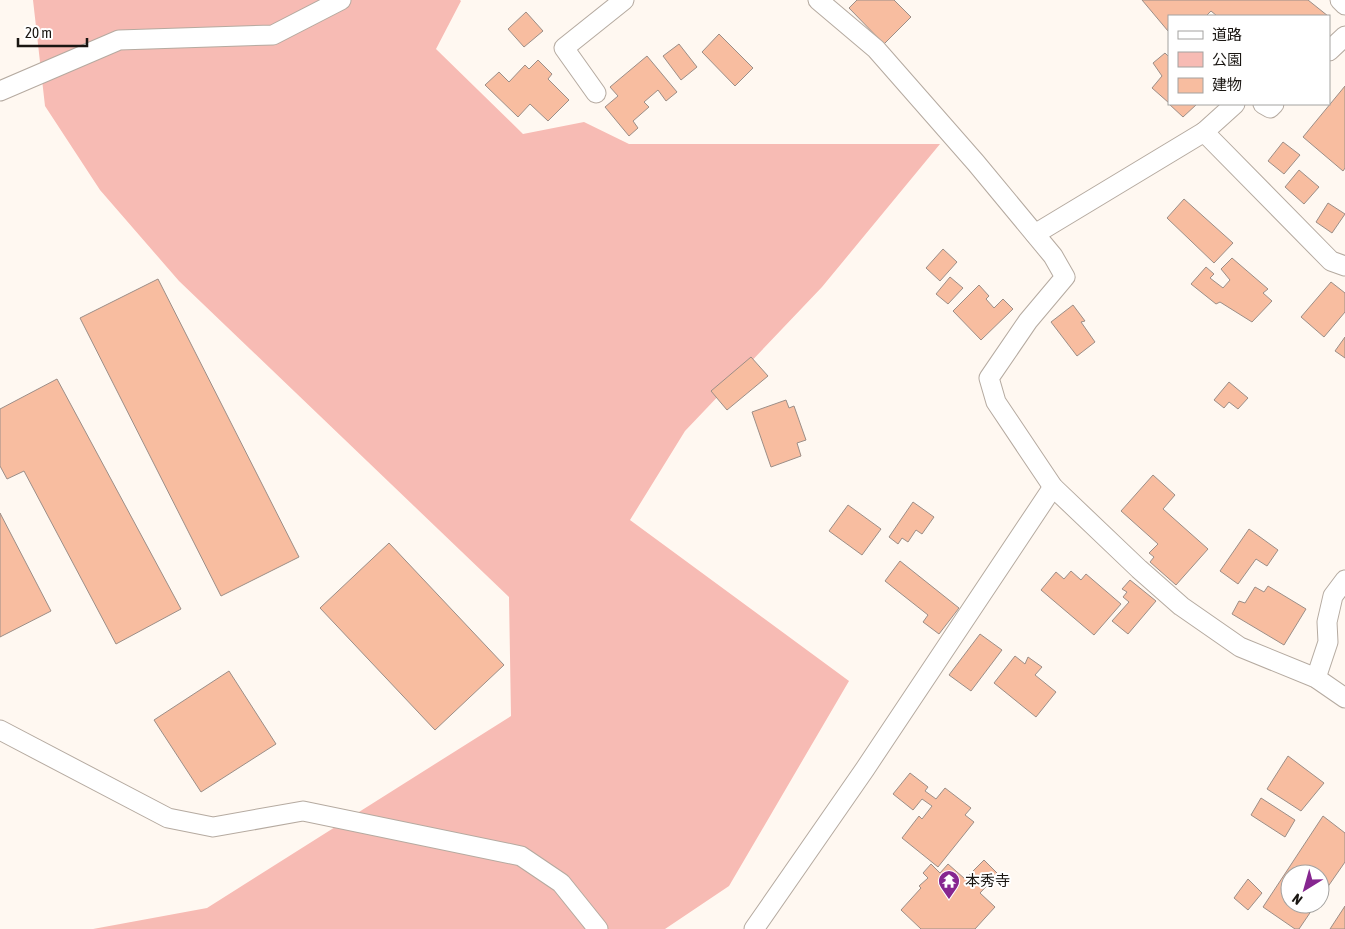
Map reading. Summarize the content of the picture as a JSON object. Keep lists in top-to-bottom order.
{
  "places": {
    "temple": ["本秀寺"]
  },
  "legend": ["道路", "公園", "建物"],
  "scale_bar": "20 m",
  "north": "bottom left"
}
